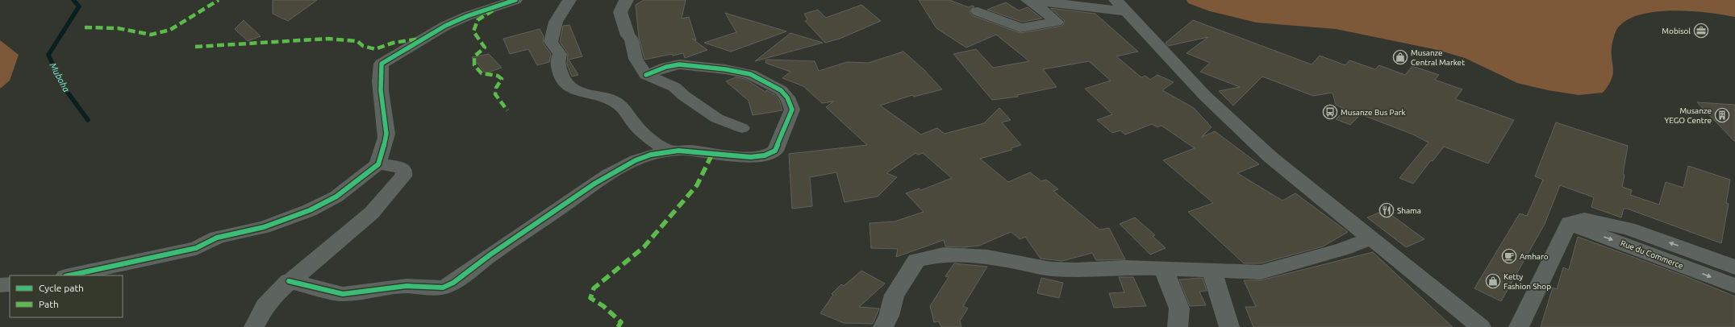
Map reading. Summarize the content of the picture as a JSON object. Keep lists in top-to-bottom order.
{
  "streets": {
    "street": ["Rue du Commerce"]
  },
  "water": ["Muboha"],
  "places": {
    "office": ["Mobisol"],
    "shop": ["Musanze Central Market", "Ketty Fashion Shop"],
    "bus stop": ["Musanze Bus Park"],
    "building": ["Musanze YEGO Centre"],
    "restaurant": ["Shama"],
    "cafe": ["Amharo"]
  },
  "legend": ["Cycle path", "Path"]
}
